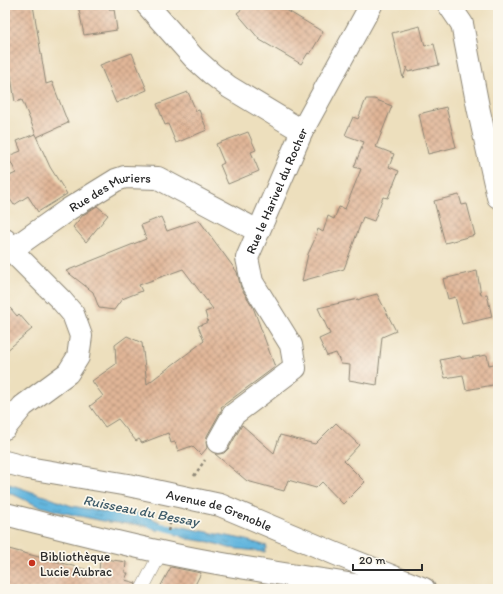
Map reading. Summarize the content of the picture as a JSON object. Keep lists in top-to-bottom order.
{
  "streets": {
    "street": ["Rue le Harivel du Rocher", "Rue des Muriers", "Avenue de Grenoble"]
  },
  "crossings": [
    ["Rue le Harivel du Rocher", "Rue des Muriers"]
  ],
  "water": ["Ruisseau du Bessay"],
  "places": ["Bibliothèque Lucie Aubrac"],
  "scale_bar": "20 m"
}
